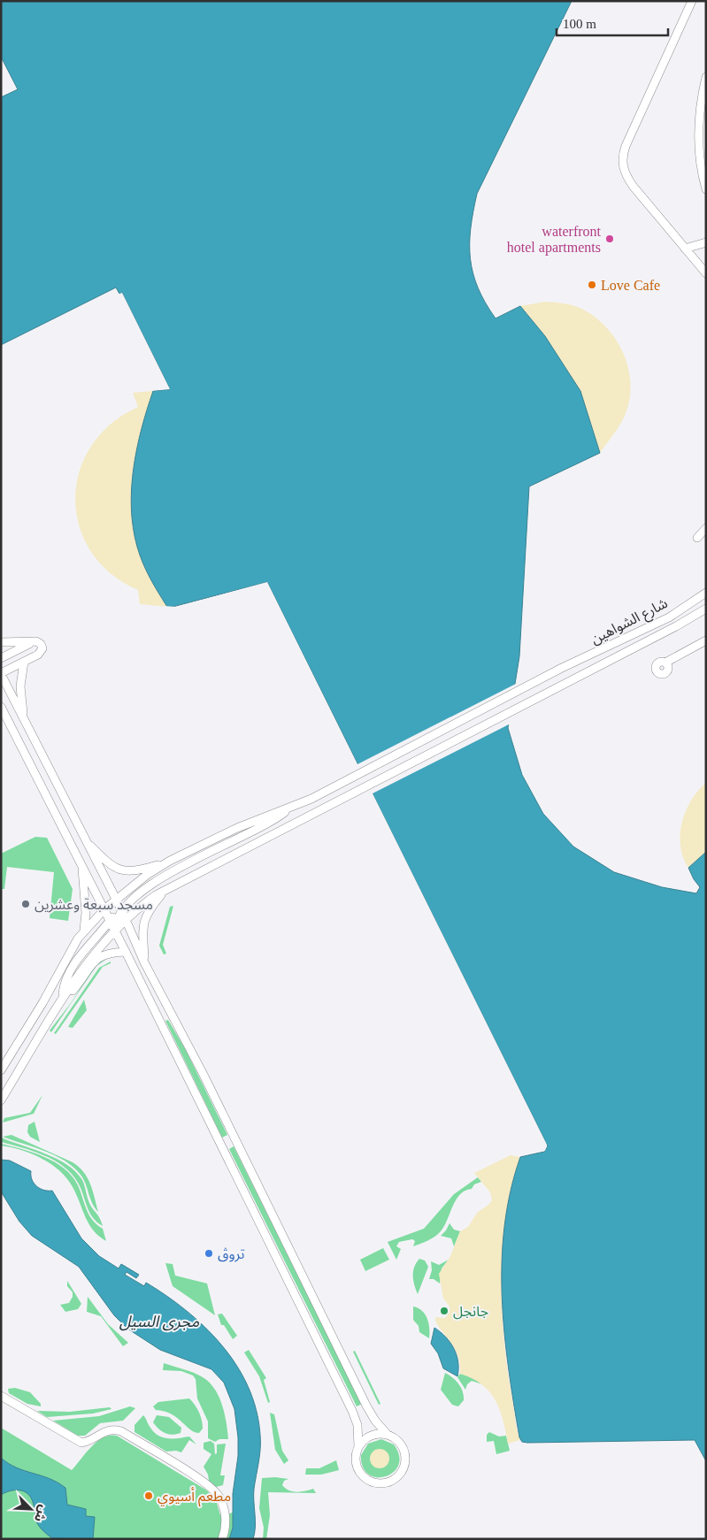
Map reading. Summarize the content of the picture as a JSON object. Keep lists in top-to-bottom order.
{
  "streets": {
    "street": ["شارع الشواهين"]
  },
  "water": ["مجرى السيل"],
  "places": [
    "waterfront hotel apartments",
    "Love Cafe",
    "مسجد سبعة وعشرين",
    "تروڨ",
    "جانجل",
    "مطعم أسيوي"
  ],
  "scale_bar": "100 m",
  "north": "bottom right"
}
